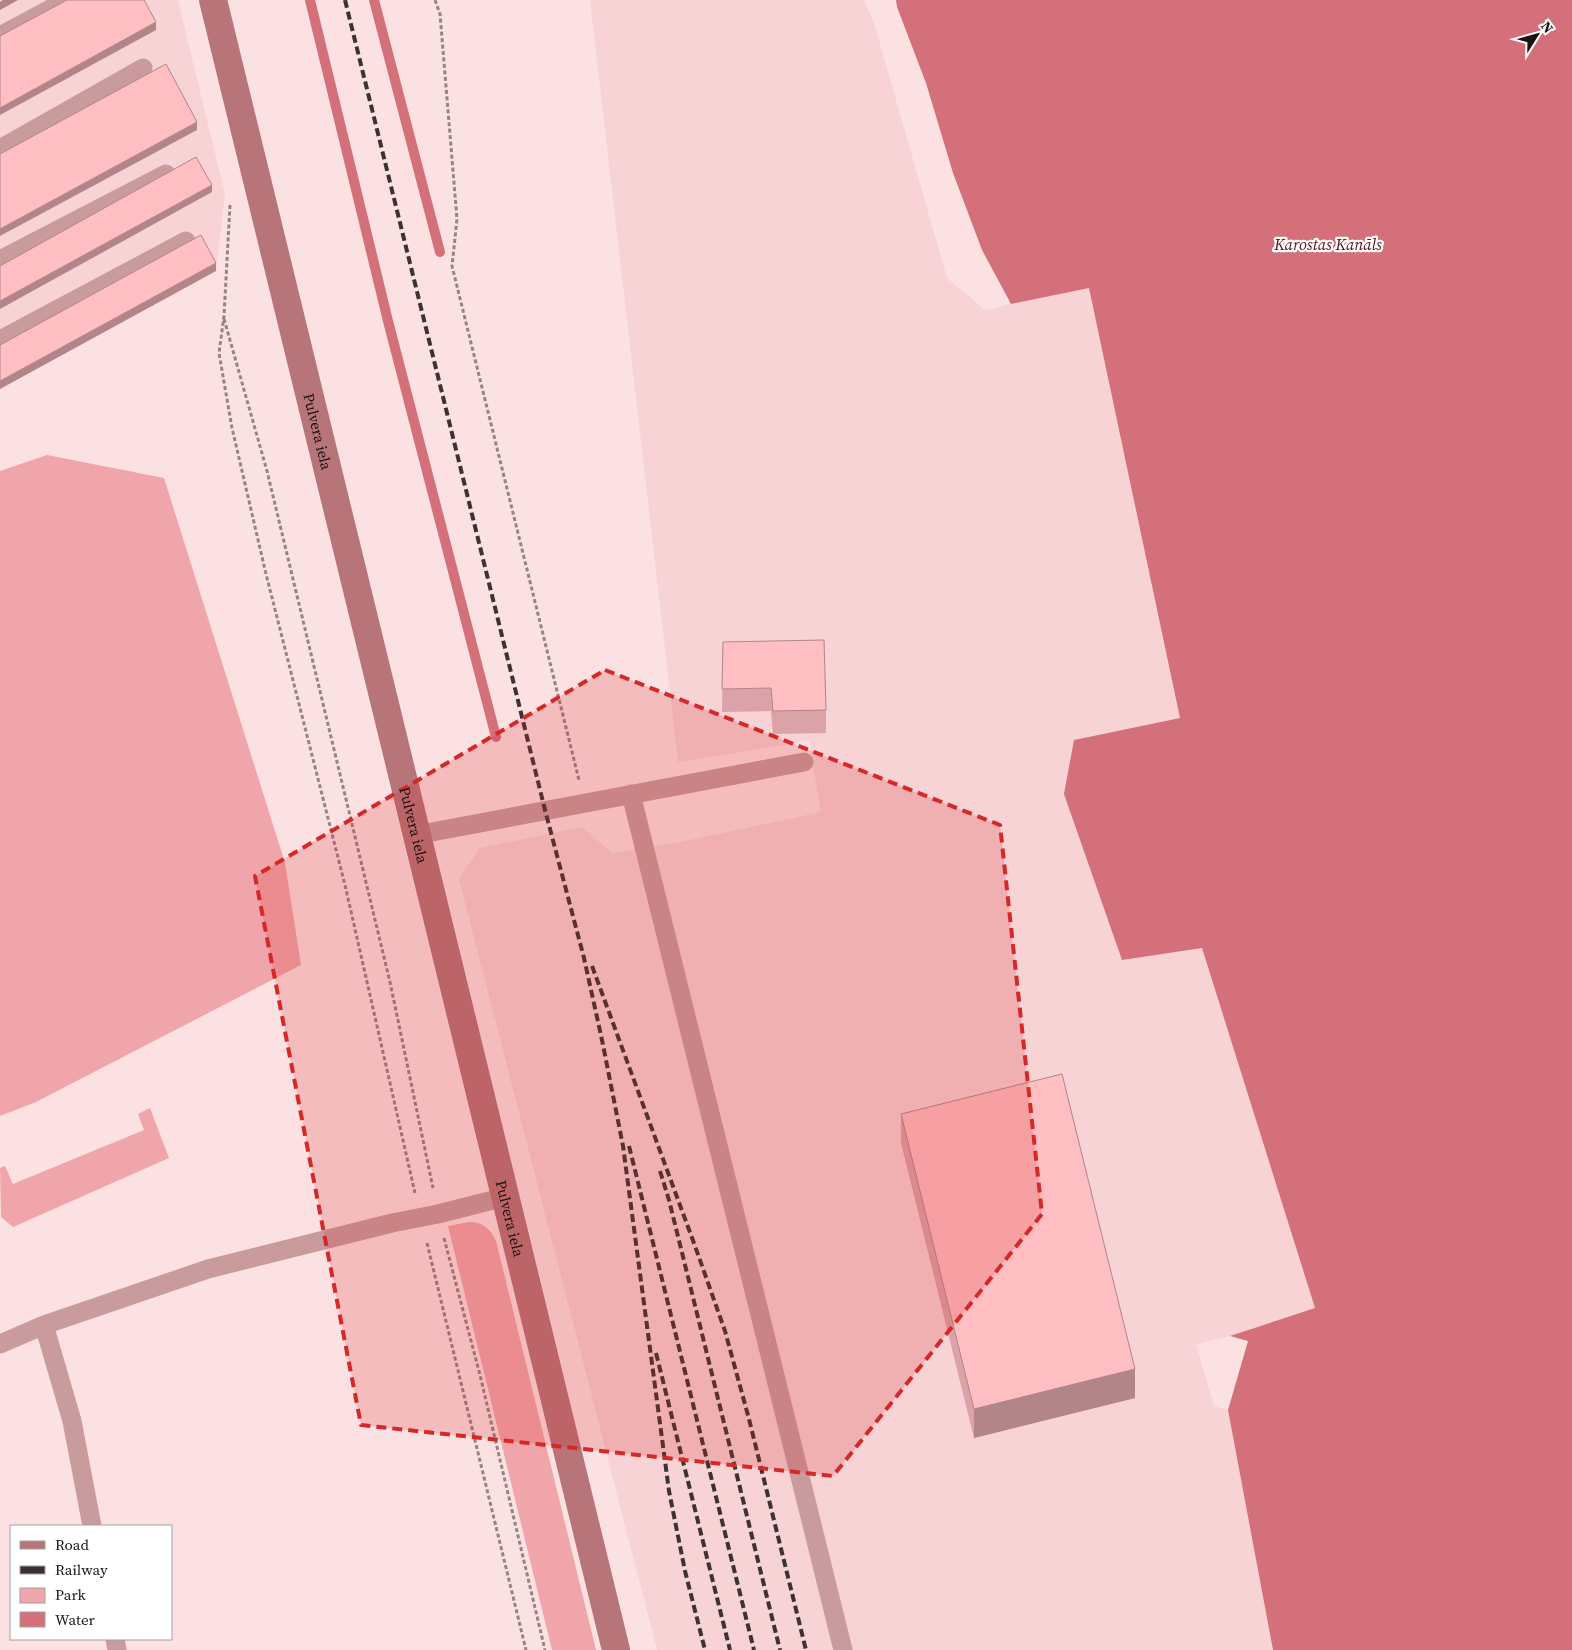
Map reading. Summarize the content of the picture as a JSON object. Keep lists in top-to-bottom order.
{
  "streets": {
    "main road": ["Pulvera iela"]
  },
  "water": ["Karostas Kanāls"],
  "legend": [
    "Road",
    "Railway",
    "Park",
    "Water"
  ],
  "north": "top right"
}
